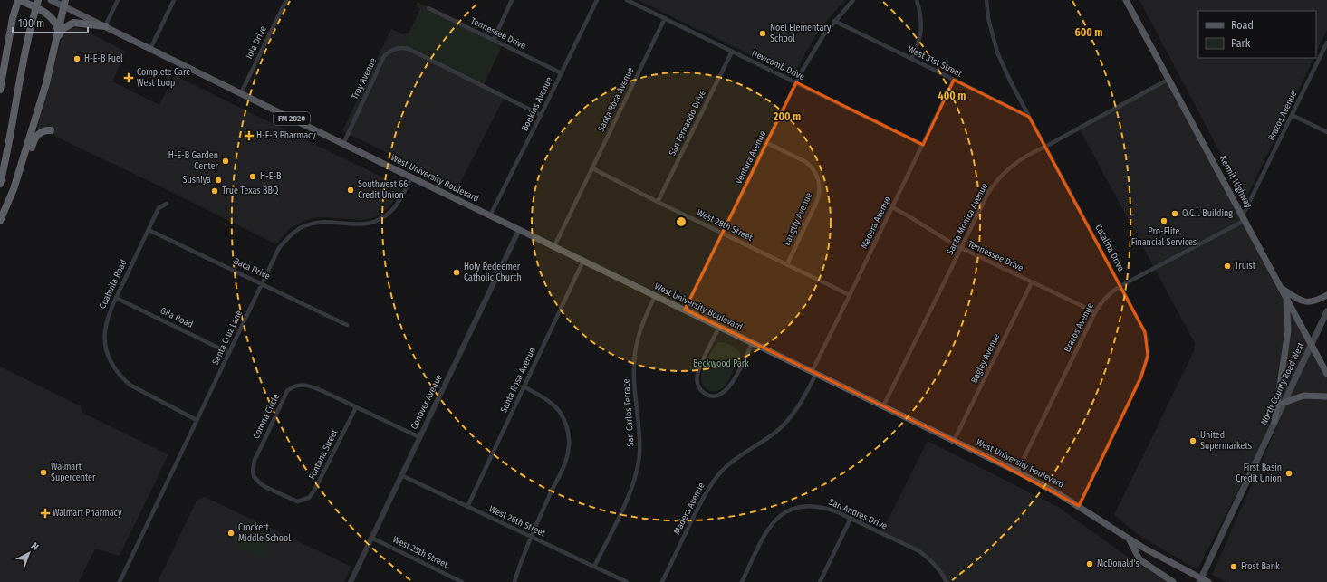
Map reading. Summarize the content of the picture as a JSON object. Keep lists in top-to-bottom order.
{
  "streets": {
    "main road": [
      "FM 2020",
      "West University Boulevard",
      "Kermit Highway",
      "North County Road West"
    ],
    "street": [
      "Tennessee Drive",
      "Iola Drive",
      "West 31st Street",
      "Newcomb Drive",
      "Troy Avenue",
      "Santa Rosa Avenue",
      "Bookins Avenue",
      "Brazos Avenue",
      "San Fernando Drive",
      "Ventura Avenue",
      "Langtry Avenue",
      "Santa Monica Avenue",
      "Madera Avenue",
      "West 28th Street",
      "Catalina Drive",
      "Baca Drive",
      "Coahuila Road",
      "Gila Road",
      "Santa Cruz Lane",
      "Bagley Avenue",
      "Conover Avenue",
      "San Carlos Terrace",
      "Corona Circle",
      "Fontana Street",
      "San Andres Drive",
      "West 26th Street",
      "West 25th Street"
    ]
  },
  "crossings": [
    ["Tennessee Drive", "Bookins Avenue"],
    ["Tennessee Drive", "Brazos Avenue"],
    ["Tennessee Drive", "Santa Monica Avenue"],
    ["Tennessee Drive", "Madera Avenue"],
    ["Tennessee Drive", "Bagley Avenue"],
    ["Iola Drive", "West University Boulevard"],
    ["West 31st Street", "Ventura Avenue"],
    ["West 31st Street", "Madera Avenue"],
    ["West 31st Street", "Catalina Drive"],
    ["Newcomb Drive", "Santa Rosa Avenue"],
    ["Newcomb Drive", "San Fernando Drive"],
    ["Newcomb Drive", "Ventura Avenue"],
    ["Newcomb Drive", "Madera Avenue"],
    ["Troy Avenue", "Bookins Avenue"],
    ["Troy Avenue", "West University Boulevard"],
    ["Santa Rosa Avenue", "West University Boulevard"],
    ["Santa Rosa Avenue", "West 28th Street"],
    ["Santa Rosa Avenue", "West 26th Street"],
    ["Bookins Avenue", "West University Boulevard"],
    ["Brazos Avenue", "West University Boulevard"],
    ["Brazos Avenue", "Kermit Highway"],
    ["Brazos Avenue", "Catalina Drive"],
    ["San Fernando Drive", "West 28th Street"],
    ["Ventura Avenue", "West University Boulevard"],
    ["Ventura Avenue", "Langtry Avenue"],
    ["Ventura Avenue", "West 28th Street"],
    ["West University Boulevard", "Santa Monica Avenue"],
    ["West University Boulevard", "Madera Avenue"],
    ["West University Boulevard", "Catalina Drive"],
    ["West University Boulevard", "Santa Cruz Lane"],
    ["West University Boulevard", "Bagley Avenue"],
    ["West University Boulevard", "North County Road West"],
    ["West University Boulevard", "Conover Avenue"],
    ["West University Boulevard", "San Carlos Terrace"],
    ["Kermit Highway", "Santa Monica Avenue"],
    ["Kermit Highway", "North County Road West"],
    ["Langtry Avenue", "West 28th Street"],
    ["Santa Monica Avenue", "Catalina Drive"],
    ["Madera Avenue", "West 28th Street"],
    ["Baca Drive", "Coahuila Road"],
    ["Baca Drive", "Santa Cruz Lane"],
    ["Coahuila Road", "Gila Road"],
    ["Coahuila Road", "Santa Cruz Lane"],
    ["Gila Road", "Santa Cruz Lane"],
    ["Conover Avenue", "Corona Circle"],
    ["Conover Avenue", "West 26th Street"],
    ["Conover Avenue", "West 25th Street"],
    ["San Carlos Terrace", "West 26th Street"],
    ["Corona Circle", "Fontana Street"]
  ],
  "parks": ["Beckwood Park"],
  "places": {
    "other": [
      "Noel Elementary School",
      "H-E-B Fuel",
      "H-E-B Garden Center",
      "H-E-B",
      "Sushiya",
      "Southwest 66 Credit Union",
      "True Texas BBQ",
      "O.C.I. Building",
      "Pro-Elite Financial Services",
      "Truist",
      "Holy Redeemer Catholic Church",
      "United Supermarkets",
      "Walmart Supercenter",
      "First Basin Credit Union",
      "Crockett Middle School",
      "McDonald's",
      "Frost Bank"
    ],
    "health": ["Complete Care West Loop", "H-E-B Pharmacy", "Walmart Pharmacy"]
  },
  "legend": ["Road", "Park"],
  "scale_bar": "100 m",
  "north": "top right",
  "rings": ["600 m", "400 m", "200 m"]
}
